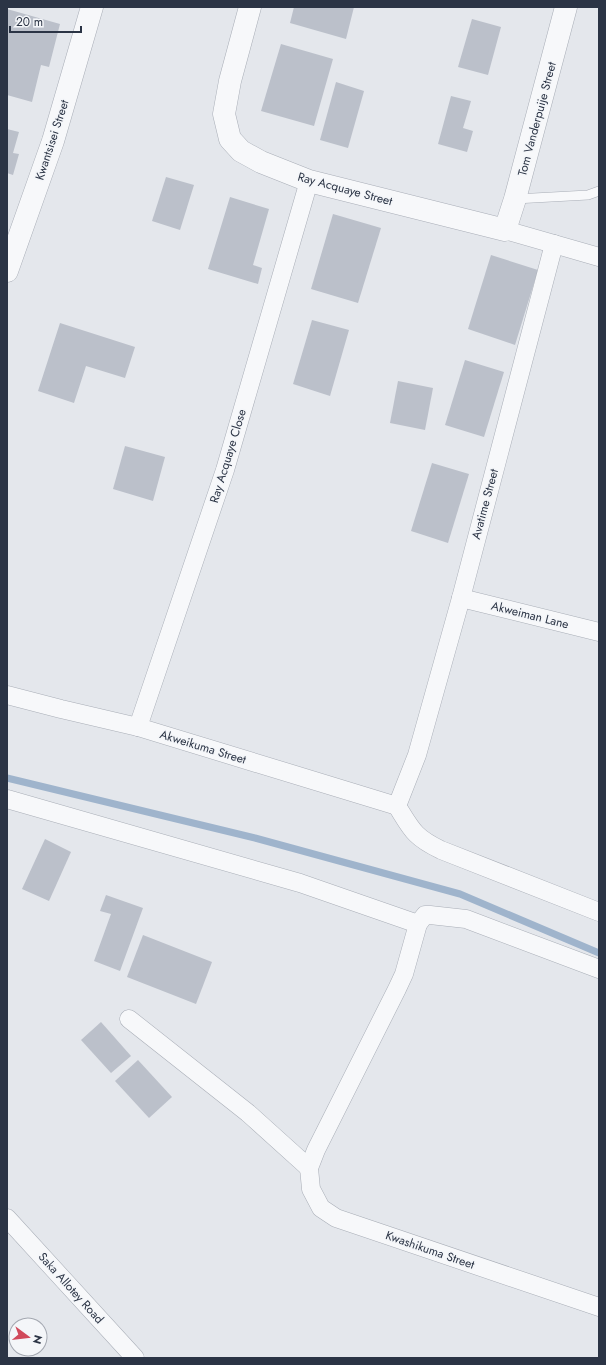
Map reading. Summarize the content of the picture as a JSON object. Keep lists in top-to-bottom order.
{
  "streets": {
    "street": [
      "Tom Vanderpuije Street",
      "Kwantsisei Street",
      "Ray Acquaye Street",
      "Ray Acquaye Close",
      "Avatime Street",
      "Akweiman Lane",
      "Akweikuma Street",
      "Kwashikuma Street",
      "Saka Allotey Road"
    ]
  },
  "crossings": [
    ["Tom Vanderpuije Street", "Ray Acquaye Street"],
    ["Ray Acquaye Street", "Ray Acquaye Close"],
    ["Ray Acquaye Street", "Avatime Street"],
    ["Ray Acquaye Close", "Akweikuma Street"],
    ["Avatime Street", "Akweiman Lane"],
    ["Avatime Street", "Akweikuma Street"]
  ],
  "scale_bar": "20 m",
  "north": "right"
}
